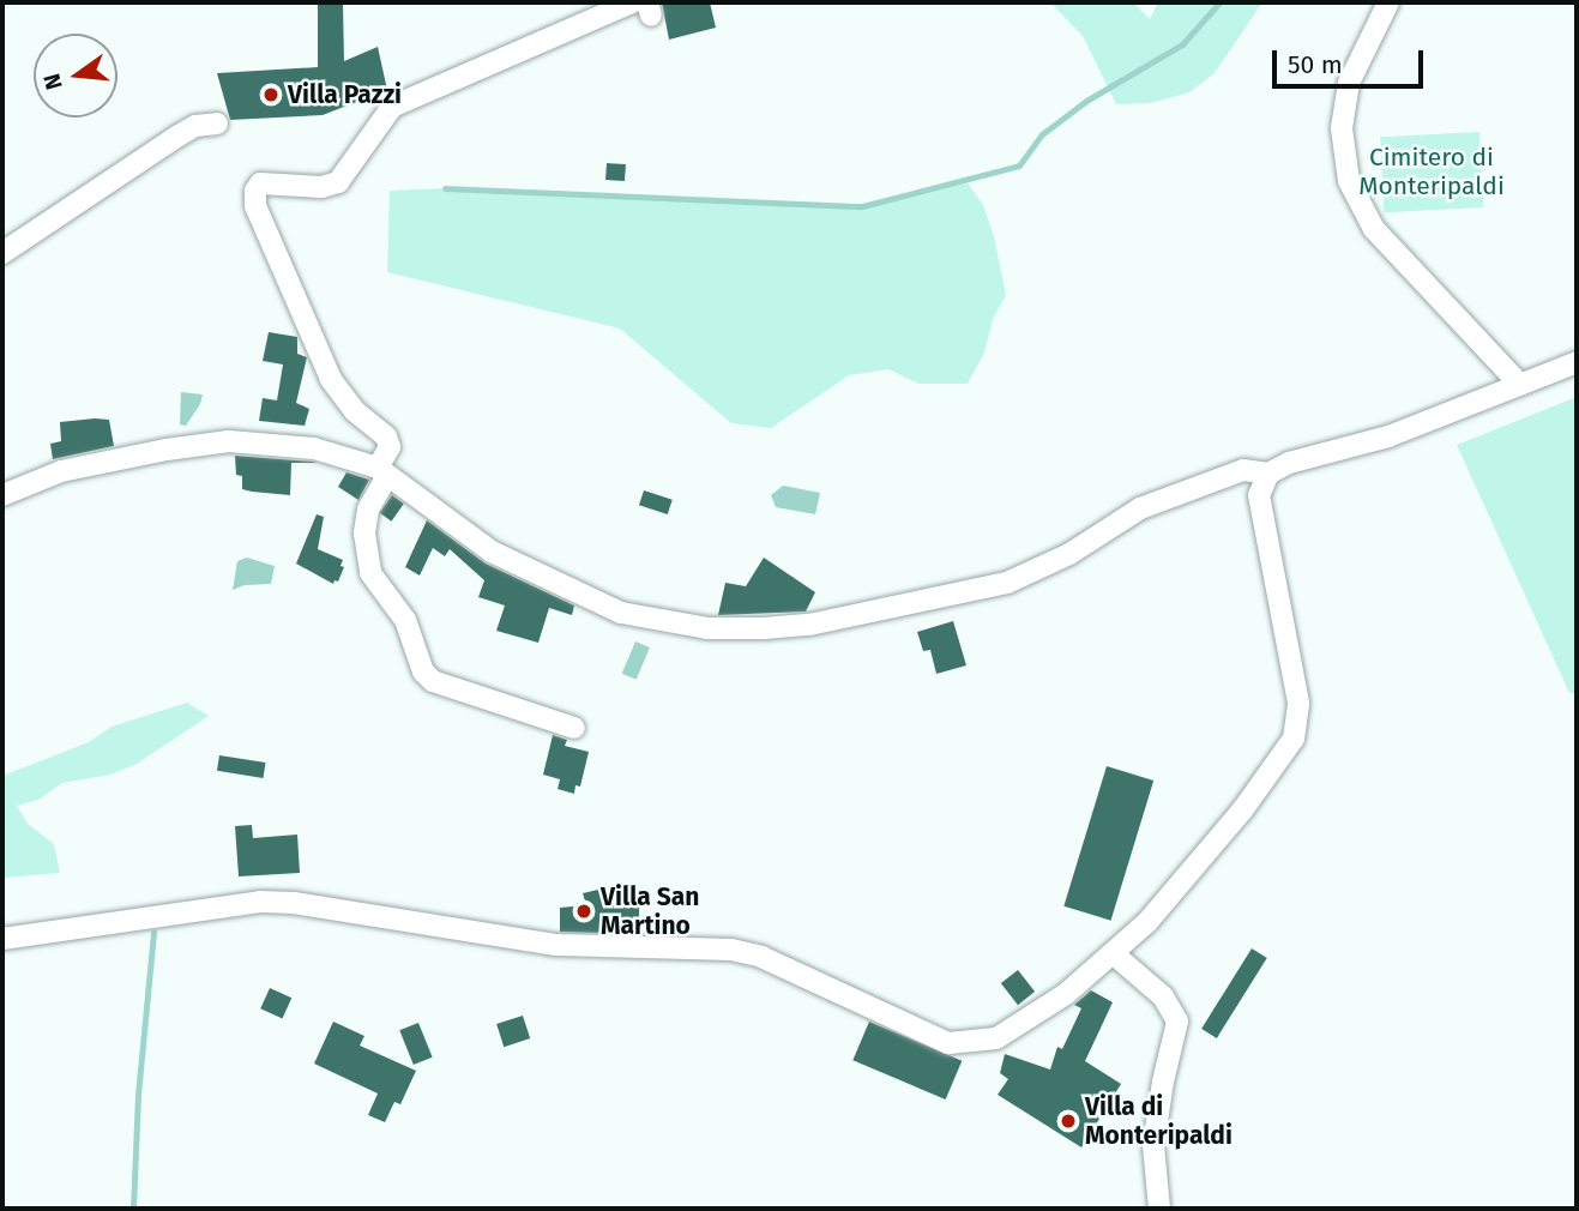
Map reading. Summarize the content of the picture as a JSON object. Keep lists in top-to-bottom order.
{
  "parks": ["Cimitero di Monteripaldi"],
  "places": ["Villa Pazzi", "Villa San Martino", "Villa di Monteripaldi"],
  "scale_bar": "50 m",
  "north": "left"
}
